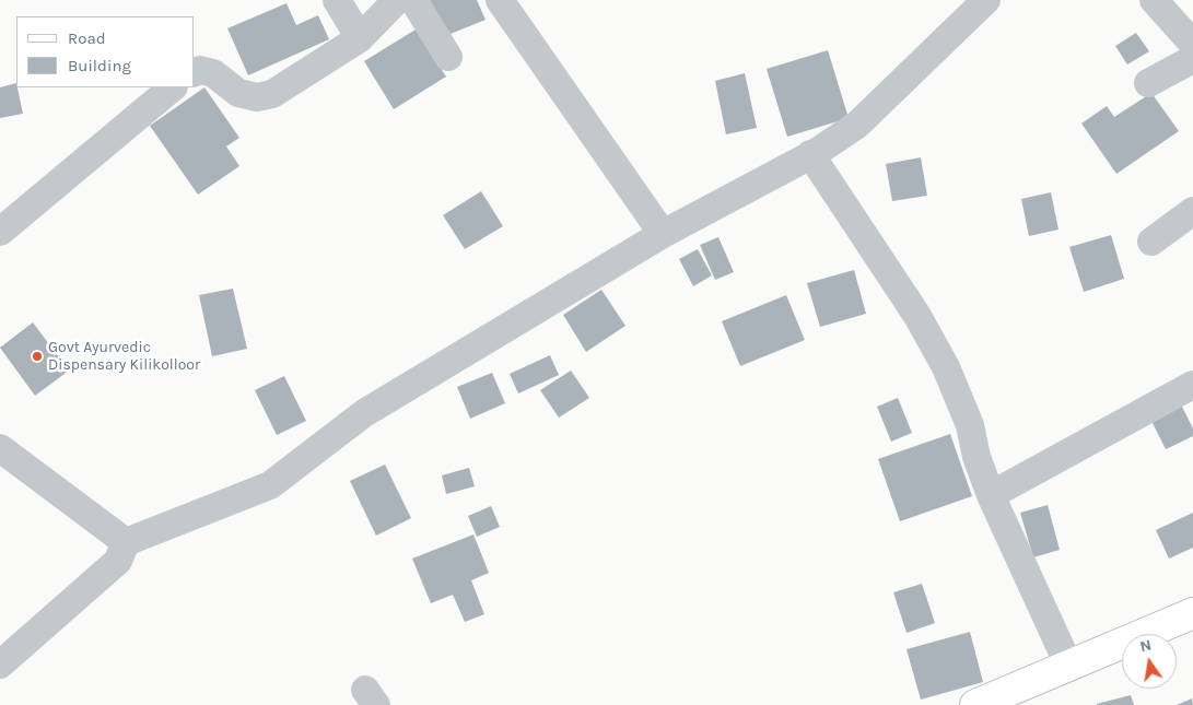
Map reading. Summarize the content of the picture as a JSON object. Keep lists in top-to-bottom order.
{
  "places": ["Govt Ayurvedic Dispensary Kilikolloor"],
  "legend": ["Road", "Building"],
  "north": "top"
}
